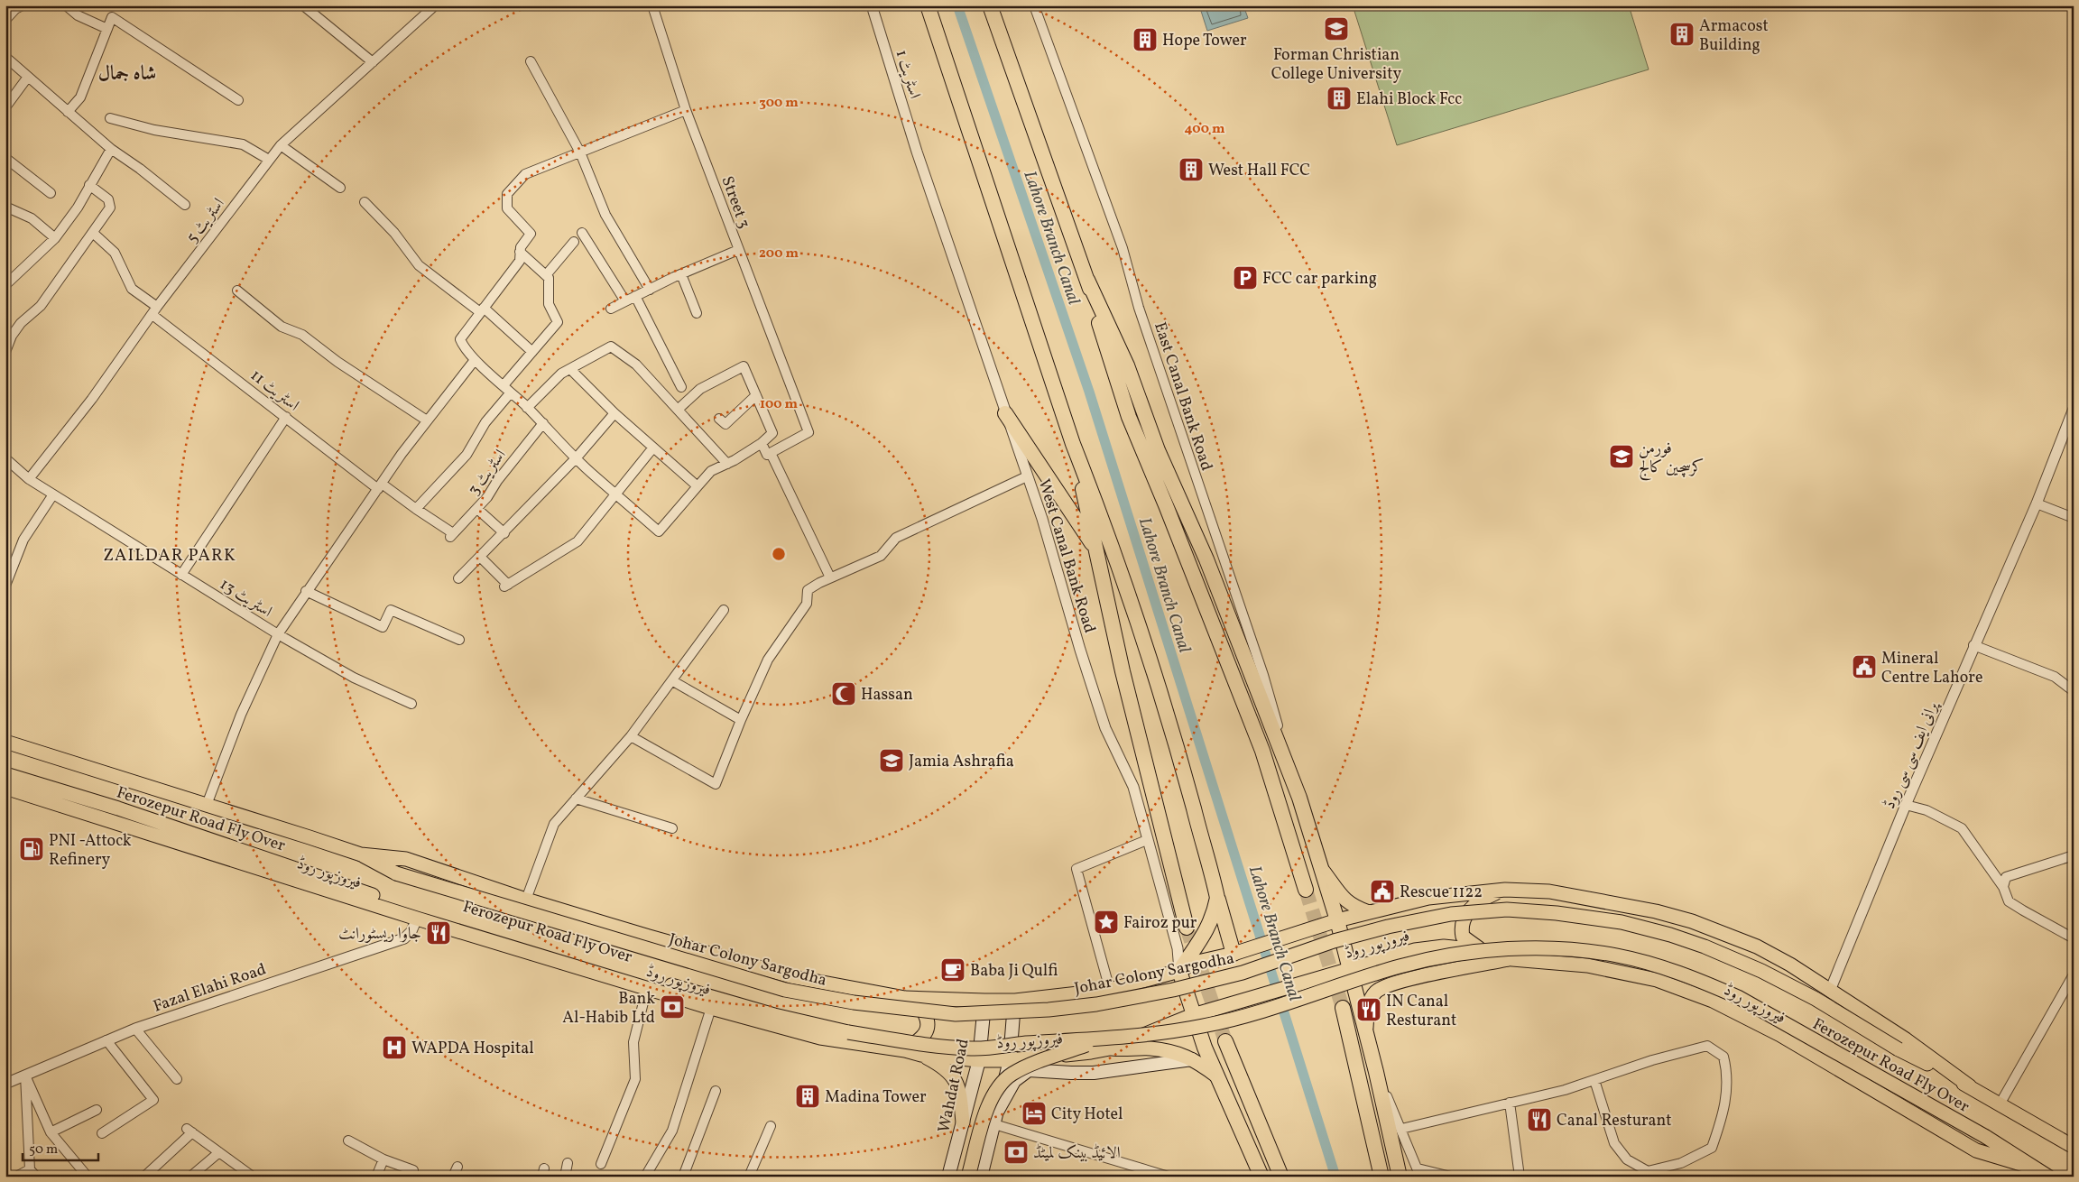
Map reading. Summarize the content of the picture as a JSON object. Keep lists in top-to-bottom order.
{
  "streets": {
    "main road": [
      "Ferozepur Road Fly Over",
      "فیروزپور روڈ",
      "Johar Colony Sargodha",
      "Wahdat Road"
    ],
    "street": [
      "اسٹریٹ 1",
      "Street 3",
      "اسٹریٹ 5",
      "اسٹریٹ 11",
      "East Canal Bank Road",
      "اسٹریٹ 3",
      "West Canal Bank Road",
      "اسٹریٹ 13",
      "پرانی ایف سی سی روڈ",
      "Fazal Elahi Road"
    ]
  },
  "crossings": [
    ["اسٹریٹ 1", "West Canal Bank Road"],
    ["اسٹریٹ 5", "اسٹریٹ 11"],
    ["اسٹریٹ 5", "اسٹریٹ 13"],
    ["اسٹریٹ 11", "اسٹریٹ 3"],
    ["West Canal Bank Road", "فیروزپور روڈ"],
    ["پرانی ایف سی سی روڈ", "فیروزپور روڈ"],
    ["Ferozepur Road Fly Over", "فیروزپور روڈ"],
    ["فیروزپور روڈ", "Johar Colony Sargodha"],
    ["فیروزپور روڈ", "Fazal Elahi Road"],
    ["فیروزپور روڈ", "Wahdat Road"]
  ],
  "districts": ["شاہ جمال", "ZAILDAR PARK"],
  "water": ["Lahore Branch Canal"],
  "places": {
    "school or university": ["Forman Christian College University", "فورمن کرسچین کالج", "Jamia Ashrafia"],
    "building": [
      "Armacost Building",
      "Hope Tower",
      "Elahi Block Fcc",
      "West Hall FCC",
      "Madina Tower"
    ],
    "parking": ["FCC car parking"],
    "public building": ["Mineral Centre Lahore", "Rescue 1122"],
    "mosque": ["Hassan"],
    "fuel station": ["PNI -Attock Refinery"],
    "place": ["Fairoz pur"],
    "restaurant": ["جاوا ریسٹورانٹ", "IN Canal Resturant", "Canal Resturant"],
    "cafe": ["Baba Ji Qulfi"],
    "bank": ["Bank Al-Habib Ltd", "الائیڈ بینک لمیٹڈ"],
    "hospital": ["WAPDA Hospital"],
    "hotel": ["City Hotel"]
  },
  "scale_bar": "50 m",
  "rings": [
    "300 m",
    "400 m",
    "200 m",
    "100 m"
  ]
}
